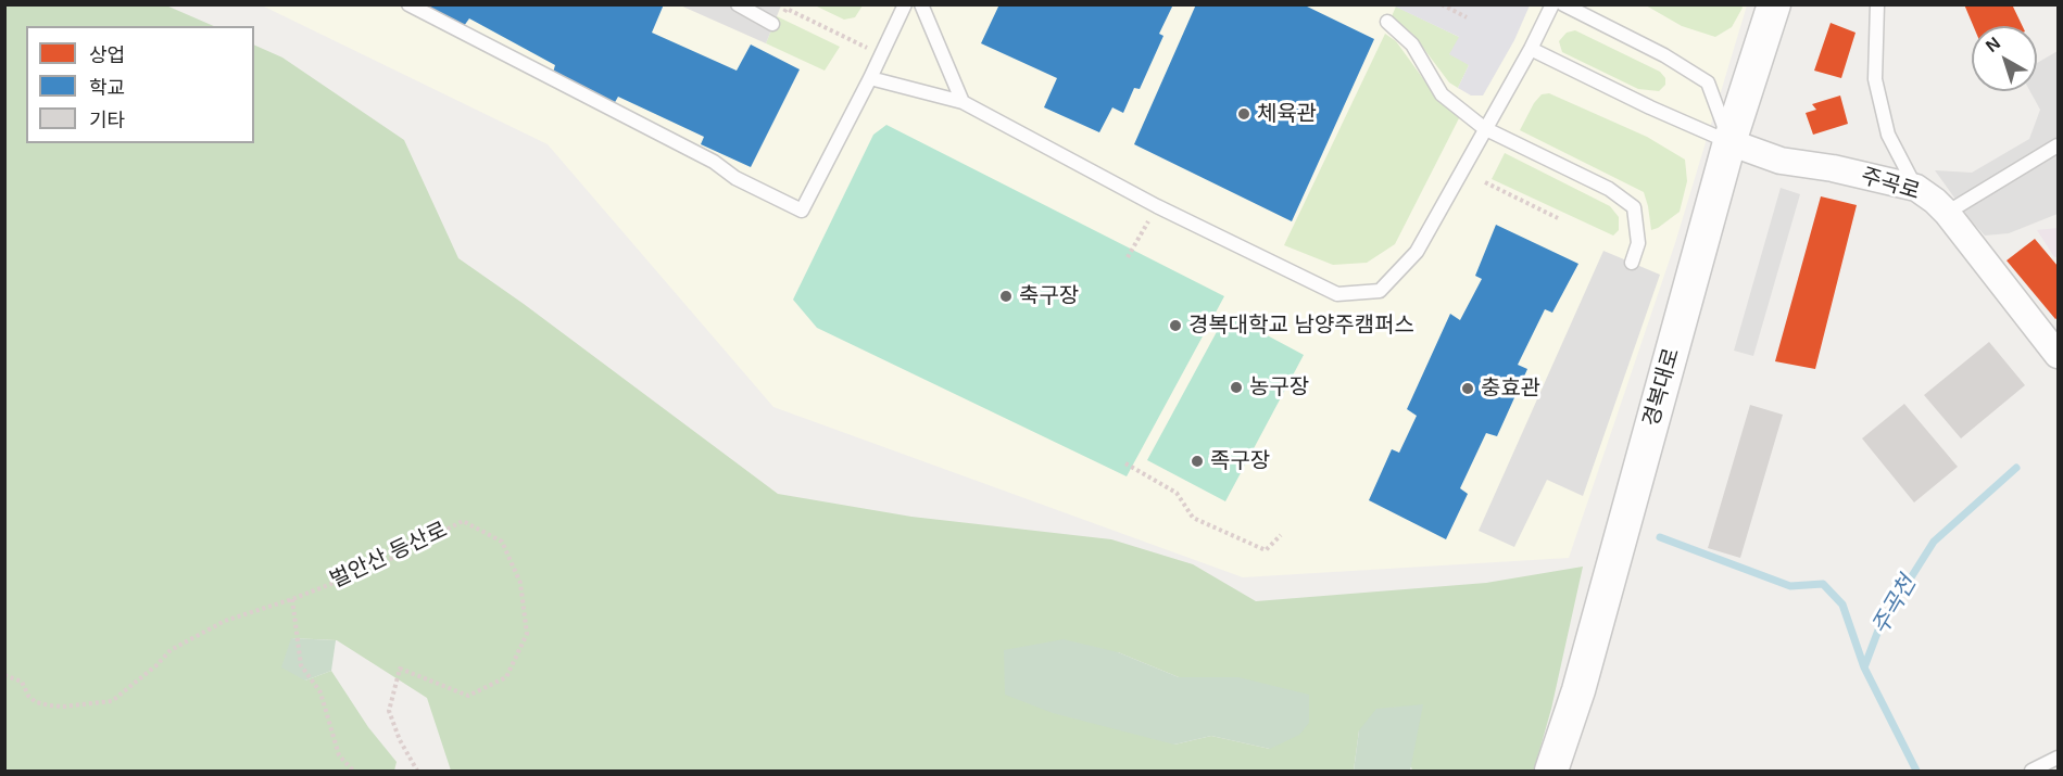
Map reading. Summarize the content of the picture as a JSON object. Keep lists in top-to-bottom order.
{
  "streets": {
    "street": ["주곡로", "경복대로"],
    "path": ["벌안산 등산로"]
  },
  "crossings": [
    ["주곡로", "경복대로"]
  ],
  "water": ["주곡천"],
  "places": [
    "체육관",
    "축구장",
    "경복대학교 남양주캠퍼스",
    "농구장",
    "충효관",
    "족구장"
  ],
  "legend": ["상업", "학교", "기타"],
  "north": "top left"
}
